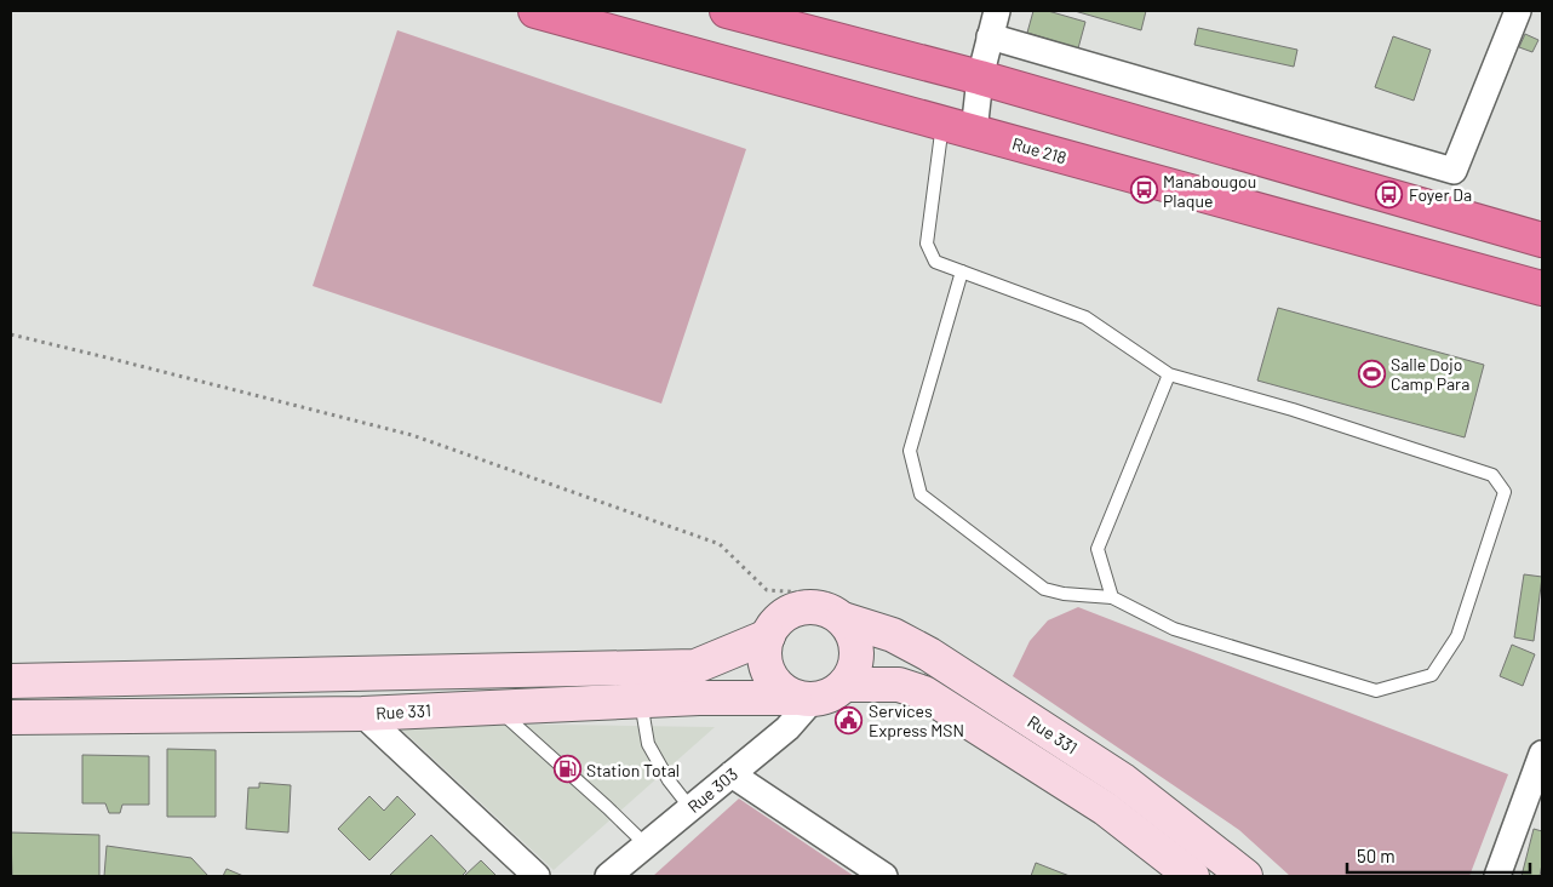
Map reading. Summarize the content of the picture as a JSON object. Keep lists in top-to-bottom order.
{
  "streets": {
    "highway": ["Rue 218"],
    "street": ["Rue 331", "Rue 303"]
  },
  "crossings": [
    ["Rue 331", "Rue 303"]
  ],
  "places": {
    "bus stop": ["Manabougou Plaque", "Foyer Da"],
    "sports": ["Salle Dojo Camp Para"],
    "public building": ["Services Express MSN"],
    "fuel station": ["Station Total"]
  },
  "scale_bar": "50 m"
}
